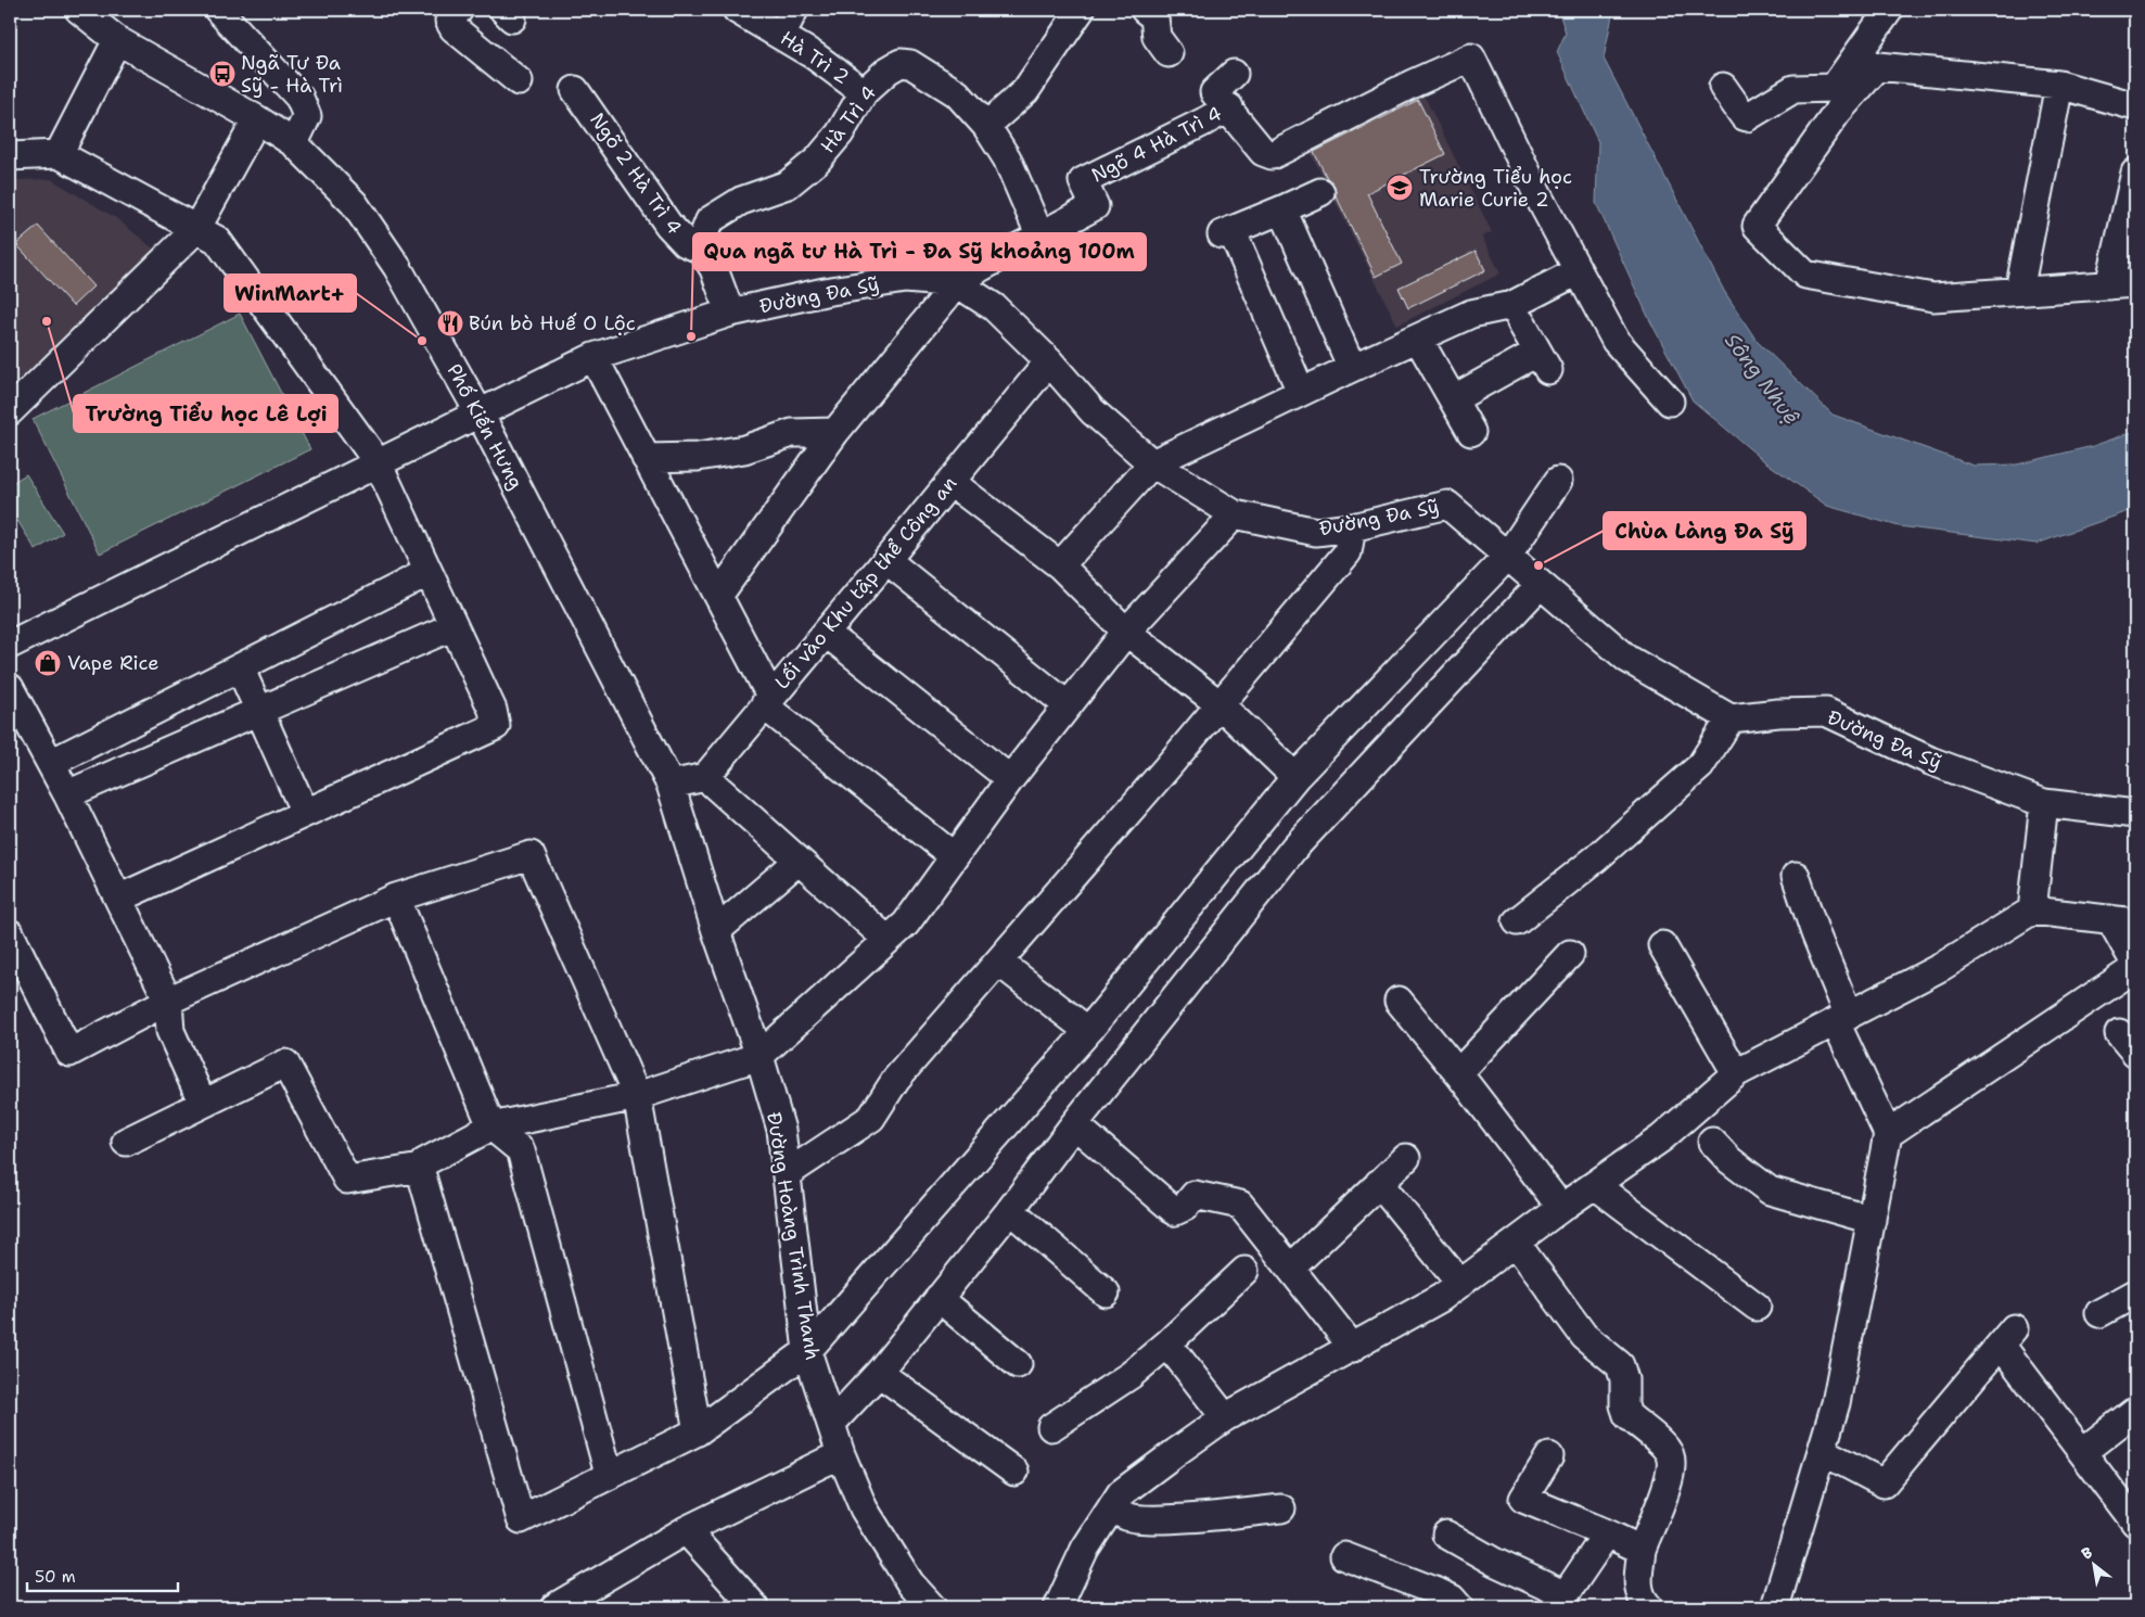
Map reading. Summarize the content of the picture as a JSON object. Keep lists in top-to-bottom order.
{
  "streets": {
    "street": [
      "Hà Trì 2",
      "Hà Trì 4",
      "Ngõ 4 Hà Trì 4",
      "Ngõ 2 Hà Trì 4",
      "Đường Đa Sỹ",
      "Phố Kiến Hưng",
      "Lối vào Khu tập thể Công an",
      "Đường Hoàng Trình Thanh"
    ]
  },
  "crossings": [
    ["Hà Trì 2", "Hà Trì 4"],
    ["Hà Trì 4", "Ngõ 4 Hà Trì 4"],
    ["Hà Trì 4", "Ngõ 2 Hà Trì 4"],
    ["Đường Đa Sỹ", "Phố Kiến Hưng"],
    ["Đường Đa Sỹ", "Lối vào Khu tập thể Công an"],
    ["Phố Kiến Hưng", "Đường Hoàng Trình Thanh"]
  ],
  "water": ["Sông Nhuệ"],
  "places": {
    "bus stop": ["Ngã Tư Đa Sỹ - Hà Trì"],
    "school or university": ["Trường Tiểu học Marie Curie 2"],
    "other": [
      "Trường Tiểu học Lê Lợi",
      "Qua ngã tư Hà Trì - Đa Sỹ khoảng 100m",
      "WinMart+",
      "Chùa Làng Đa Sỹ"
    ],
    "restaurant": ["Bún bò Huế O Lộc"],
    "shop": ["Vape Rice"]
  },
  "scale_bar": "50 m",
  "north": "top left"
}
